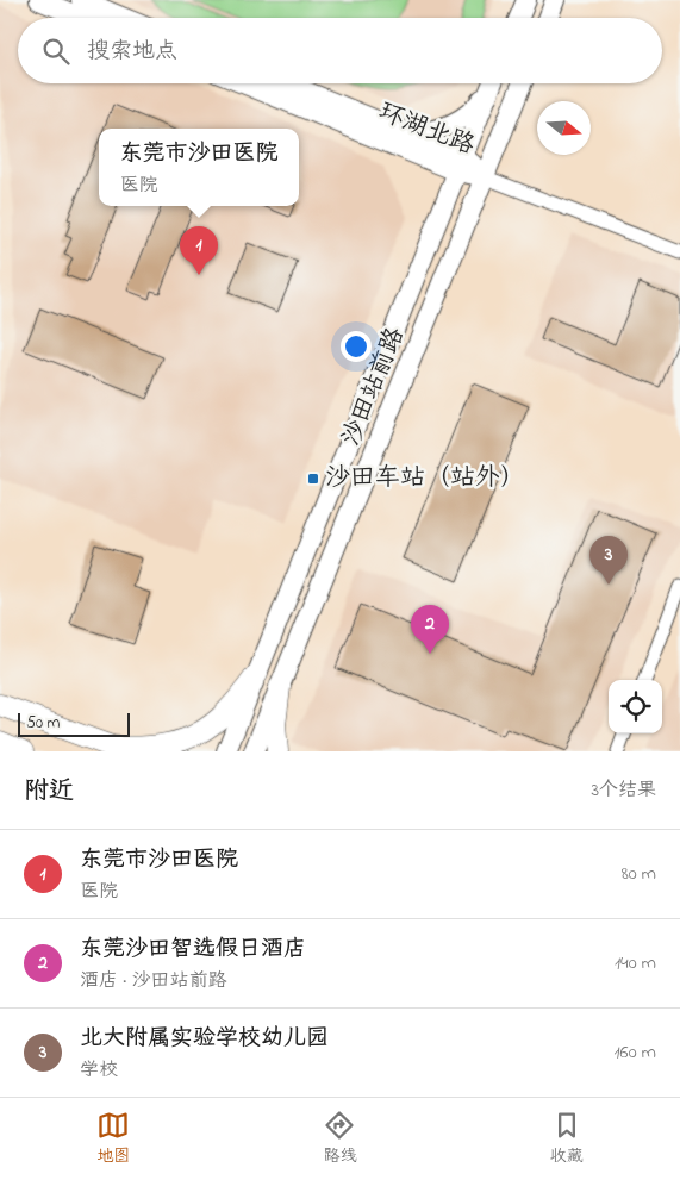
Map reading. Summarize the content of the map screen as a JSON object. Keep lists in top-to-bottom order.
{
  "streets": {
    "street": ["环湖北路", "沙田站前路"]
  },
  "crossings": [
    ["环湖北路", "沙田站前路"]
  ],
  "places": {
    "transit": ["沙田车站（站外）"]
  },
  "scale_bar": "50 m",
  "north": "right",
  "page": {
    "search": "搜索地点",
    "popup": ["东莞市沙田医院", "医院"],
    "pins": ["1", "3", "2"],
    "scale": "50 m",
    "heading": ["附近", "3个结果"],
    "list": [
      {
        "mark": "1",
        "name": "东莞市沙田医院",
        "note": "医院",
        "value": "80 m"
      },
      {
        "mark": "2",
        "name": "东莞沙田智选假日酒店",
        "note": "酒店 · 沙田站前路",
        "value": "140 m"
      },
      {
        "mark": "3",
        "name": "北大附属实验学校幼儿园",
        "note": "学校",
        "value": "160 m"
      }
    ],
    "nav": ["地图", "路线", "收藏"]
  }
}
